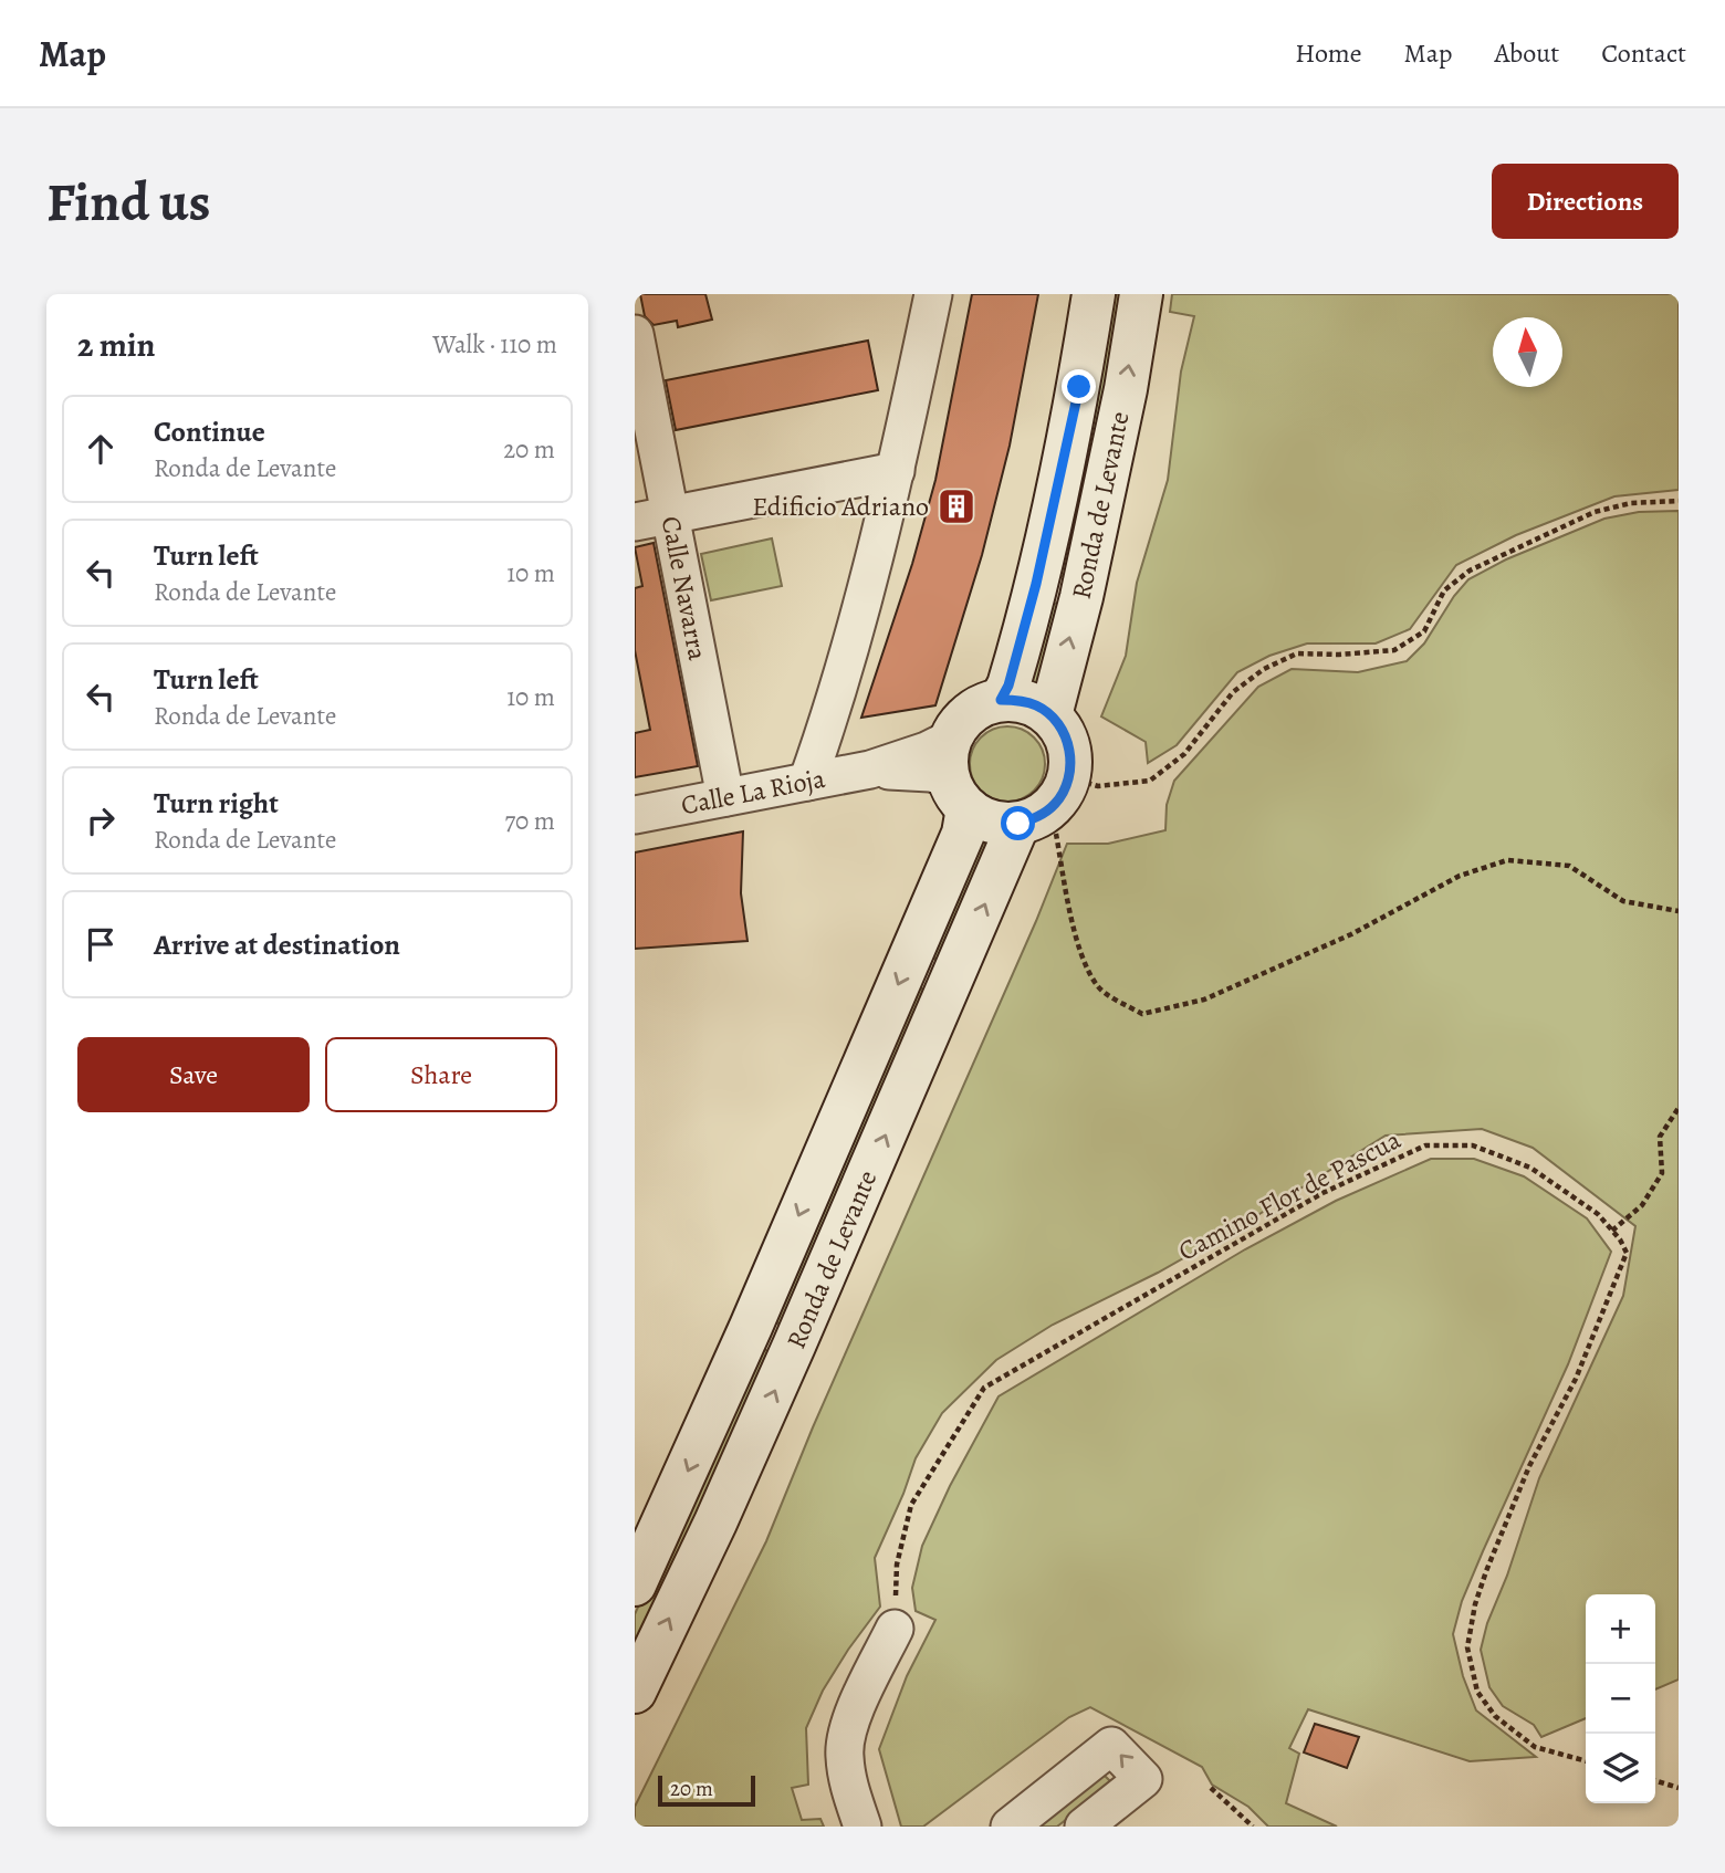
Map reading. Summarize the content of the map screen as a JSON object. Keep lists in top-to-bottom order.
{
  "streets": {
    "main road": ["Ronda de Levante"],
    "street": ["Calle Navarra", "Calle La Rioja"],
    "path": ["Camino Flor de Pascua"]
  },
  "crossings": [
    ["Ronda de Levante", "Calle La Rioja"],
    ["Calle Navarra", "Calle La Rioja"]
  ],
  "places": {
    "building": ["Edificio Adriano"]
  },
  "scale_bar": "20 m",
  "north": "top",
  "page": {
    "header": "Map",
    "nav": [
      "Home",
      "Map",
      "About",
      "Contact"
    ],
    "buttons": [
      "Directions",
      ["Save", "Share"]
    ],
    "title": "Find us",
    "heading": ["2 min", "Walk · 110 m"],
    "list": [
      ["Continue", "Ronda de Levante", "20 m"],
      ["Turn left", "Ronda de Levante", "10 m"],
      ["Turn left", "Ronda de Levante", "10 m"],
      ["Turn right", "Ronda de Levante", "70 m"],
      "Arrive at destination"
    ],
    "map_buttons": ["+", "−"],
    "scale": "20 m"
  }
}
